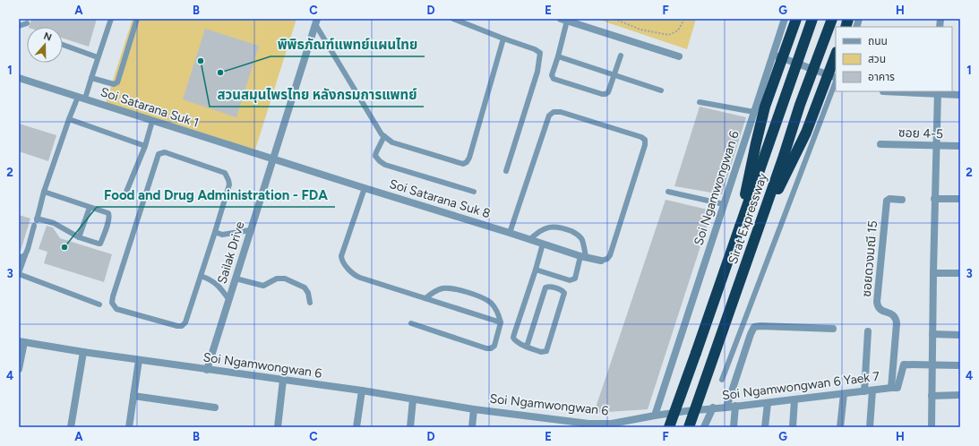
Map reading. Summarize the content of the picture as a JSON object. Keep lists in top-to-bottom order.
{
  "streets": {
    "highway": ["Sirat Expressway"],
    "street": [
      "Soi Satarana Suk 1",
      "ซอย 4-5",
      "Soi Ngamwongwan 6",
      "Soi Satarana Suk 8",
      "Sailak Drive",
      "ซอยดวงมณี 15",
      "Soi Ngamwongwan 6 Yaek 7"
    ]
  },
  "crossings": [
    ["Soi Satarana Suk 1", "Soi Satarana Suk 8"],
    ["Soi Satarana Suk 1", "Sailak Drive"],
    ["Soi Ngamwongwan 6", "Sailak Drive"],
    ["Soi Ngamwongwan 6", "Soi Ngamwongwan 6 Yaek 7"],
    ["Soi Satarana Suk 8", "Sailak Drive"],
    ["ซอยดวงมณี 15", "Soi Ngamwongwan 6 Yaek 7"]
  ],
  "places": ["สวนสมุนไพรไทย หลังกรมการแพทย์", "พิพิธภัณฑ์แพทย์แผนไทย", "Food and Drug Administration - FDA"],
  "legend": ["ถนน", "สวน", "อาคาร"],
  "north": "top",
  "grid": {
    "columns": [
      "A",
      "B",
      "C",
      "D",
      "E",
      "F",
      "G",
      "H"
    ],
    "rows": [
      "1",
      "2",
      "3",
      "4"
    ]
  }
}
